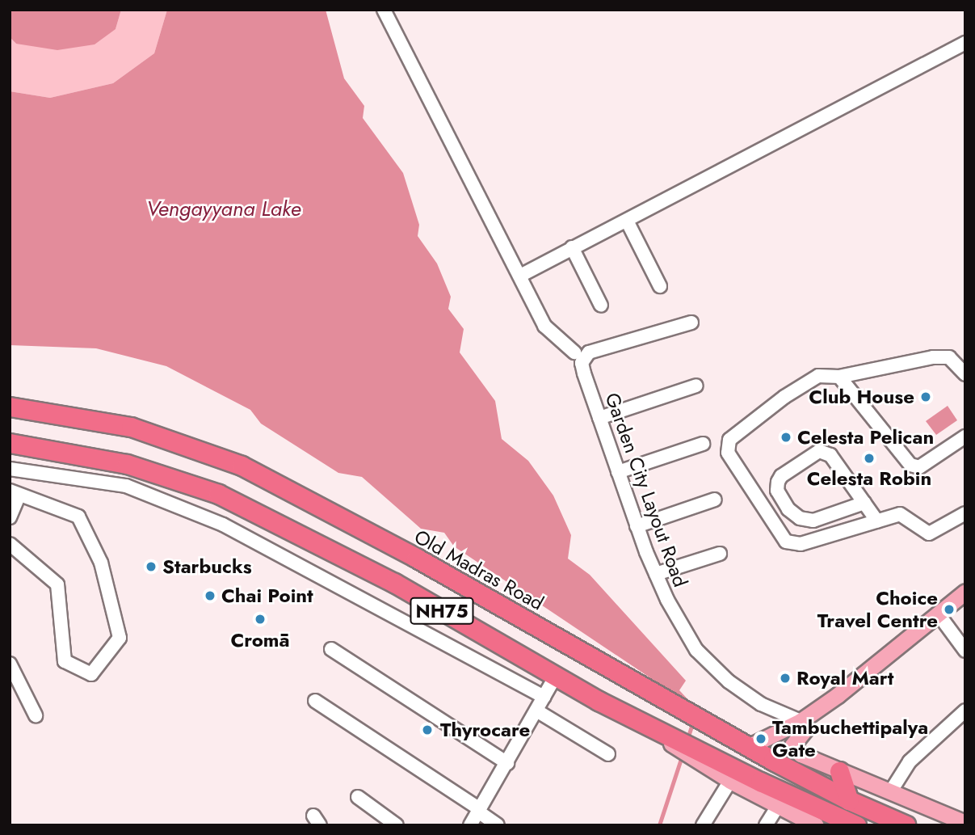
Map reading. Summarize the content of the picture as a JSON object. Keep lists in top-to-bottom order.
{
  "streets": {
    "highway": ["Old Madras Road", "NH75"],
    "street": ["Garden City Layout Road"]
  },
  "water": ["Vengayyana Lake"],
  "places": [
    "Club House",
    "Celesta Pelican",
    "Celesta Robin",
    "Starbucks",
    "Chai Point",
    "Choice Travel Centre",
    "Cromā",
    "Royal Mart",
    "Thyrocare",
    "Tambuchettipalya Gate"
  ]
}
